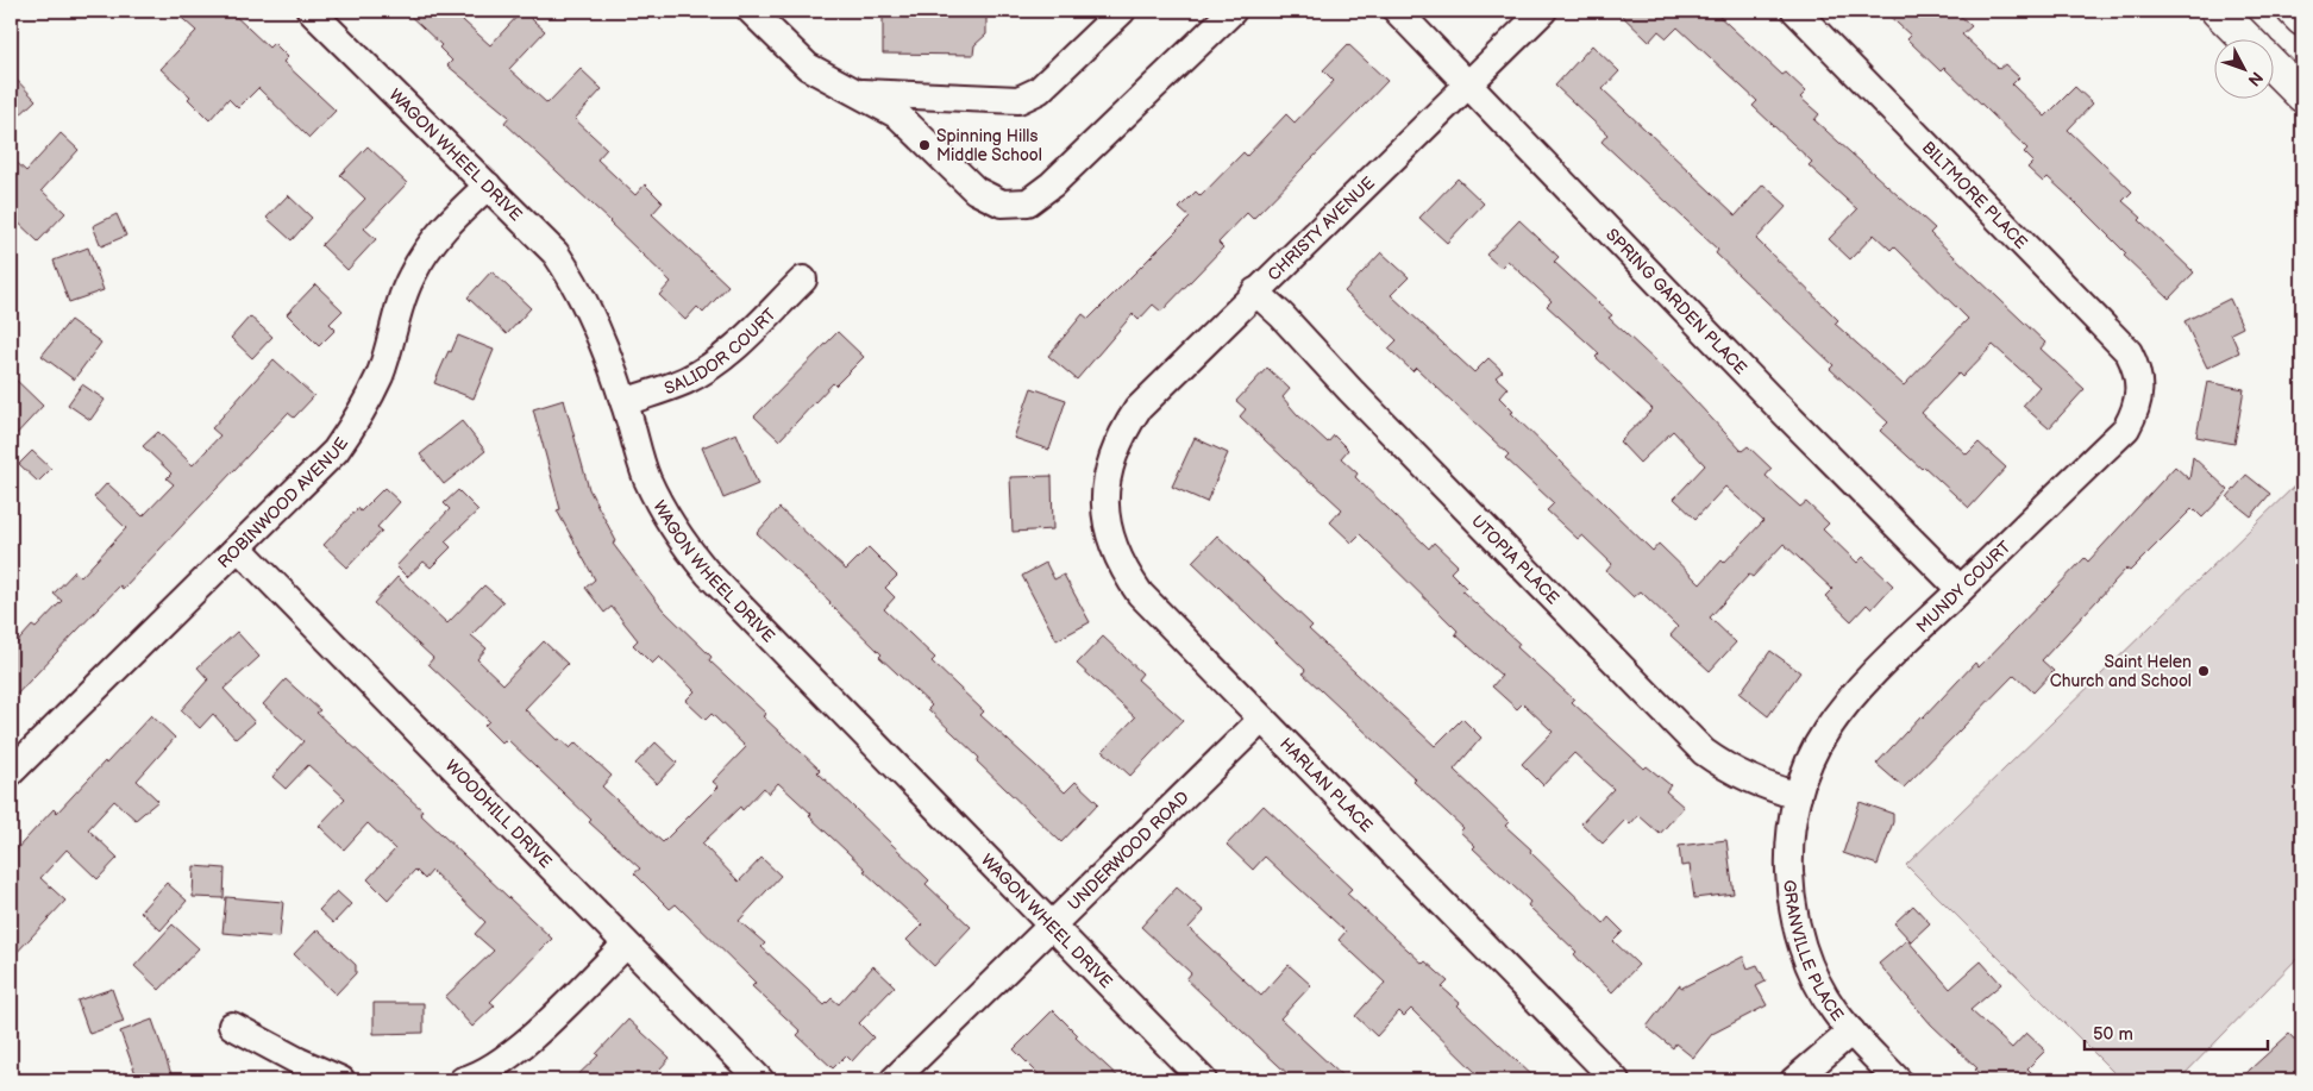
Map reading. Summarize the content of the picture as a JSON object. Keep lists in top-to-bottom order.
{
  "streets": {
    "street": [
      "WAGON WHEEL DRIVE",
      "BILTMORE PLACE",
      "CHRISTY AVENUE",
      "SPRING GARDEN PLACE",
      "SALIDOR COURT",
      "ROBINWOOD AVENUE",
      "UTOPIA PLACE",
      "MUNDY COURT",
      "HARLAN PLACE",
      "WOODHILL DRIVE",
      "UNDERWOOD ROAD",
      "GRANVILLE PLACE"
    ]
  },
  "crossings": [
    ["WAGON WHEEL DRIVE", "SALIDOR COURT"],
    ["WAGON WHEEL DRIVE", "ROBINWOOD AVENUE"],
    ["WAGON WHEEL DRIVE", "UNDERWOOD ROAD"],
    ["BILTMORE PLACE", "MUNDY COURT"],
    ["CHRISTY AVENUE", "SPRING GARDEN PLACE"],
    ["CHRISTY AVENUE", "UTOPIA PLACE"],
    ["CHRISTY AVENUE", "HARLAN PLACE"],
    ["SPRING GARDEN PLACE", "MUNDY COURT"],
    ["ROBINWOOD AVENUE", "WOODHILL DRIVE"],
    ["UTOPIA PLACE", "MUNDY COURT"],
    ["UTOPIA PLACE", "GRANVILLE PLACE"],
    ["MUNDY COURT", "GRANVILLE PLACE"],
    ["HARLAN PLACE", "UNDERWOOD ROAD"]
  ],
  "places": ["Spinning Hills Middle School", "Saint Helen Church and School"],
  "scale_bar": "50 m",
  "north": "bottom right"
}
